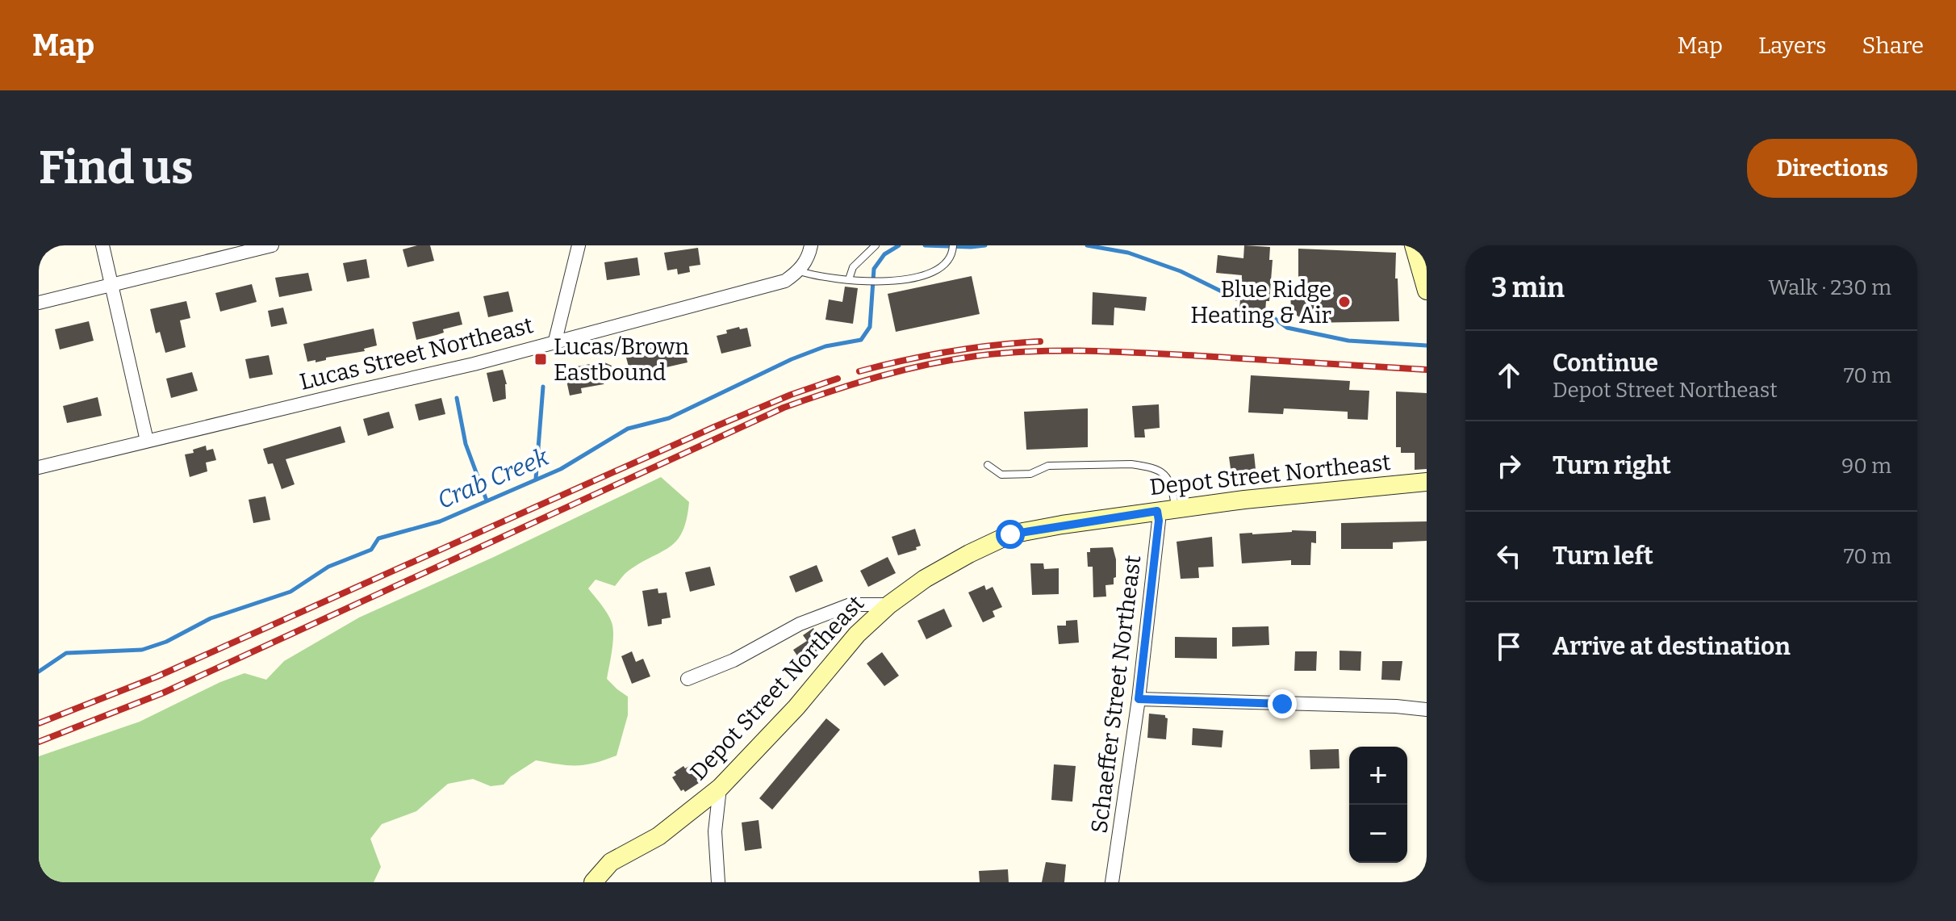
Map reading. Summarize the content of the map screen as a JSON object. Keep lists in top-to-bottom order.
{
  "streets": {
    "street": ["Lucas Street Northeast", "Depot Street Northeast", "Schaeffer Street Northeast"]
  },
  "crossings": [
    ["Depot Street Northeast", "Schaeffer Street Northeast"]
  ],
  "water": ["Crab Creek"],
  "places": {
    "other": ["Blue Ridge Heating & Air"],
    "transit": ["Lucas/Brown Eastbound"]
  },
  "page": {
    "header": "Map",
    "nav": ["Map", "Layers", "Share"],
    "buttons": "Directions",
    "title": "Find us",
    "heading": ["3 min", "Walk · 230 m"],
    "list": [
      ["Continue", "Depot Street Northeast", "70 m"],
      ["Turn right", "90 m"],
      ["Turn left", "70 m"],
      "Arrive at destination"
    ],
    "map_buttons": ["+", "−"]
  }
}
